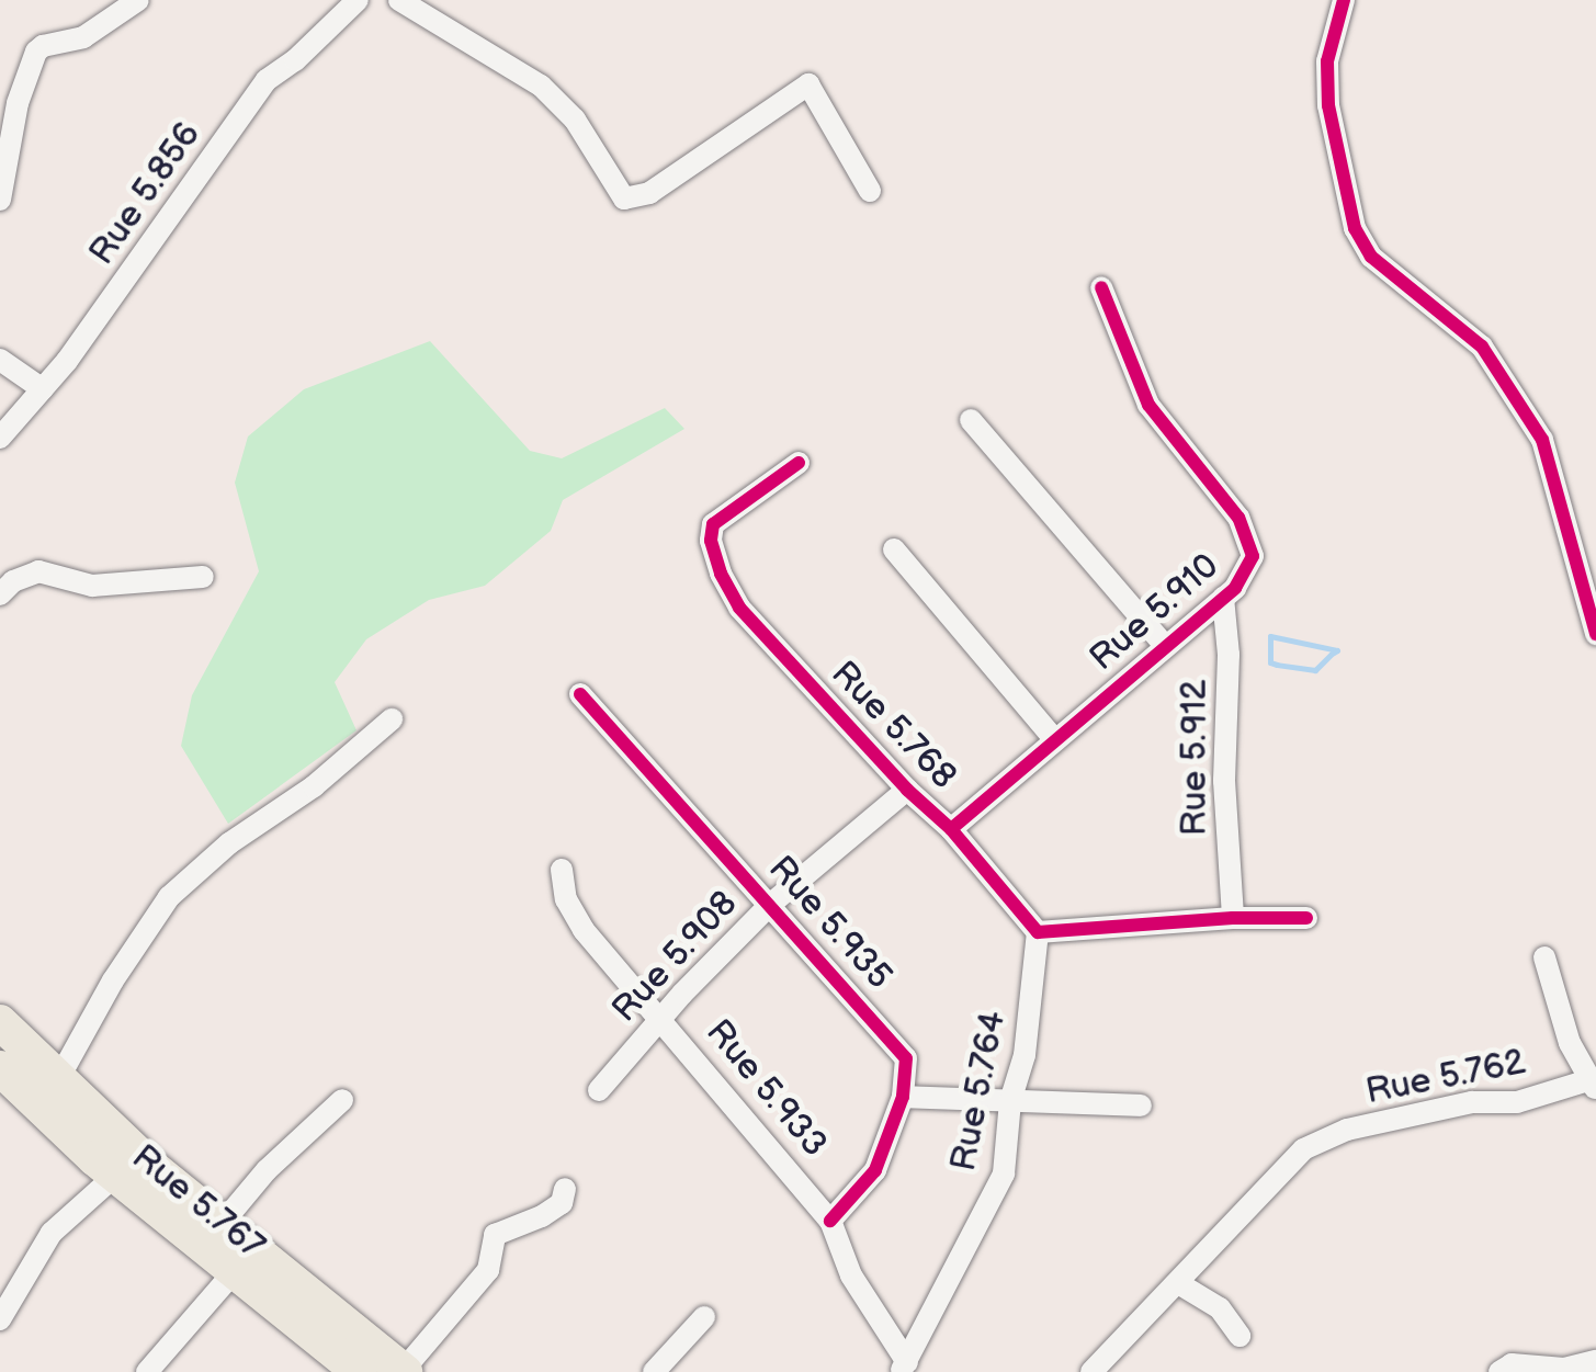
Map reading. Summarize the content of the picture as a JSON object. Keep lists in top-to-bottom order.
{
  "streets": {
    "highway": ["Rue 5.767"],
    "street": [
      "Rue 5.856",
      "Rue 5.910",
      "Rue 5.768",
      "Rue 5.912",
      "Rue 5.935",
      "Rue 5.908",
      "Rue 5.762",
      "Rue 5.933",
      "Rue 5.764"
    ]
  },
  "crossings": [
    ["Rue 5.910", "Rue 5.768"],
    ["Rue 5.910", "Rue 5.912"],
    ["Rue 5.768", "Rue 5.908"],
    ["Rue 5.768", "Rue 5.764"],
    ["Rue 5.935", "Rue 5.908"],
    ["Rue 5.935", "Rue 5.933"],
    ["Rue 5.908", "Rue 5.933"],
    ["Rue 5.933", "Rue 5.764"]
  ]
}
